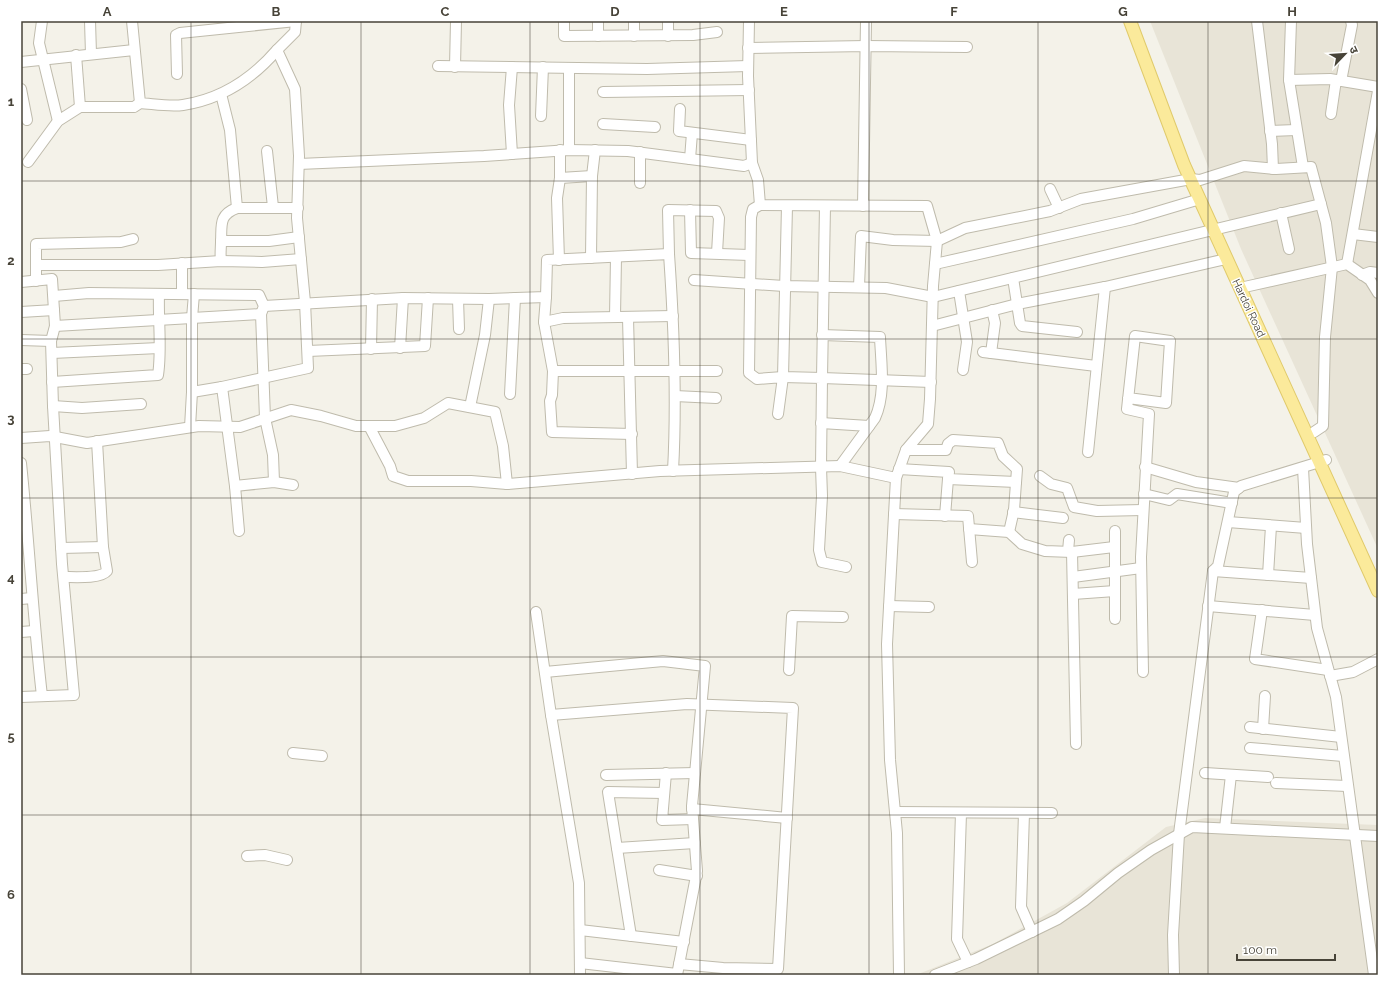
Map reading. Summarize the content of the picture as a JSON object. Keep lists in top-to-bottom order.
{
  "streets": {
    "main road": ["Hardoi Road"]
  },
  "scale_bar": "100 m",
  "north": "top right",
  "grid": {
    "columns": [
      "A",
      "B",
      "C",
      "D",
      "E",
      "F",
      "G",
      "H"
    ],
    "rows": [
      "1",
      "2",
      "3",
      "4",
      "5",
      "6"
    ]
  }
}
